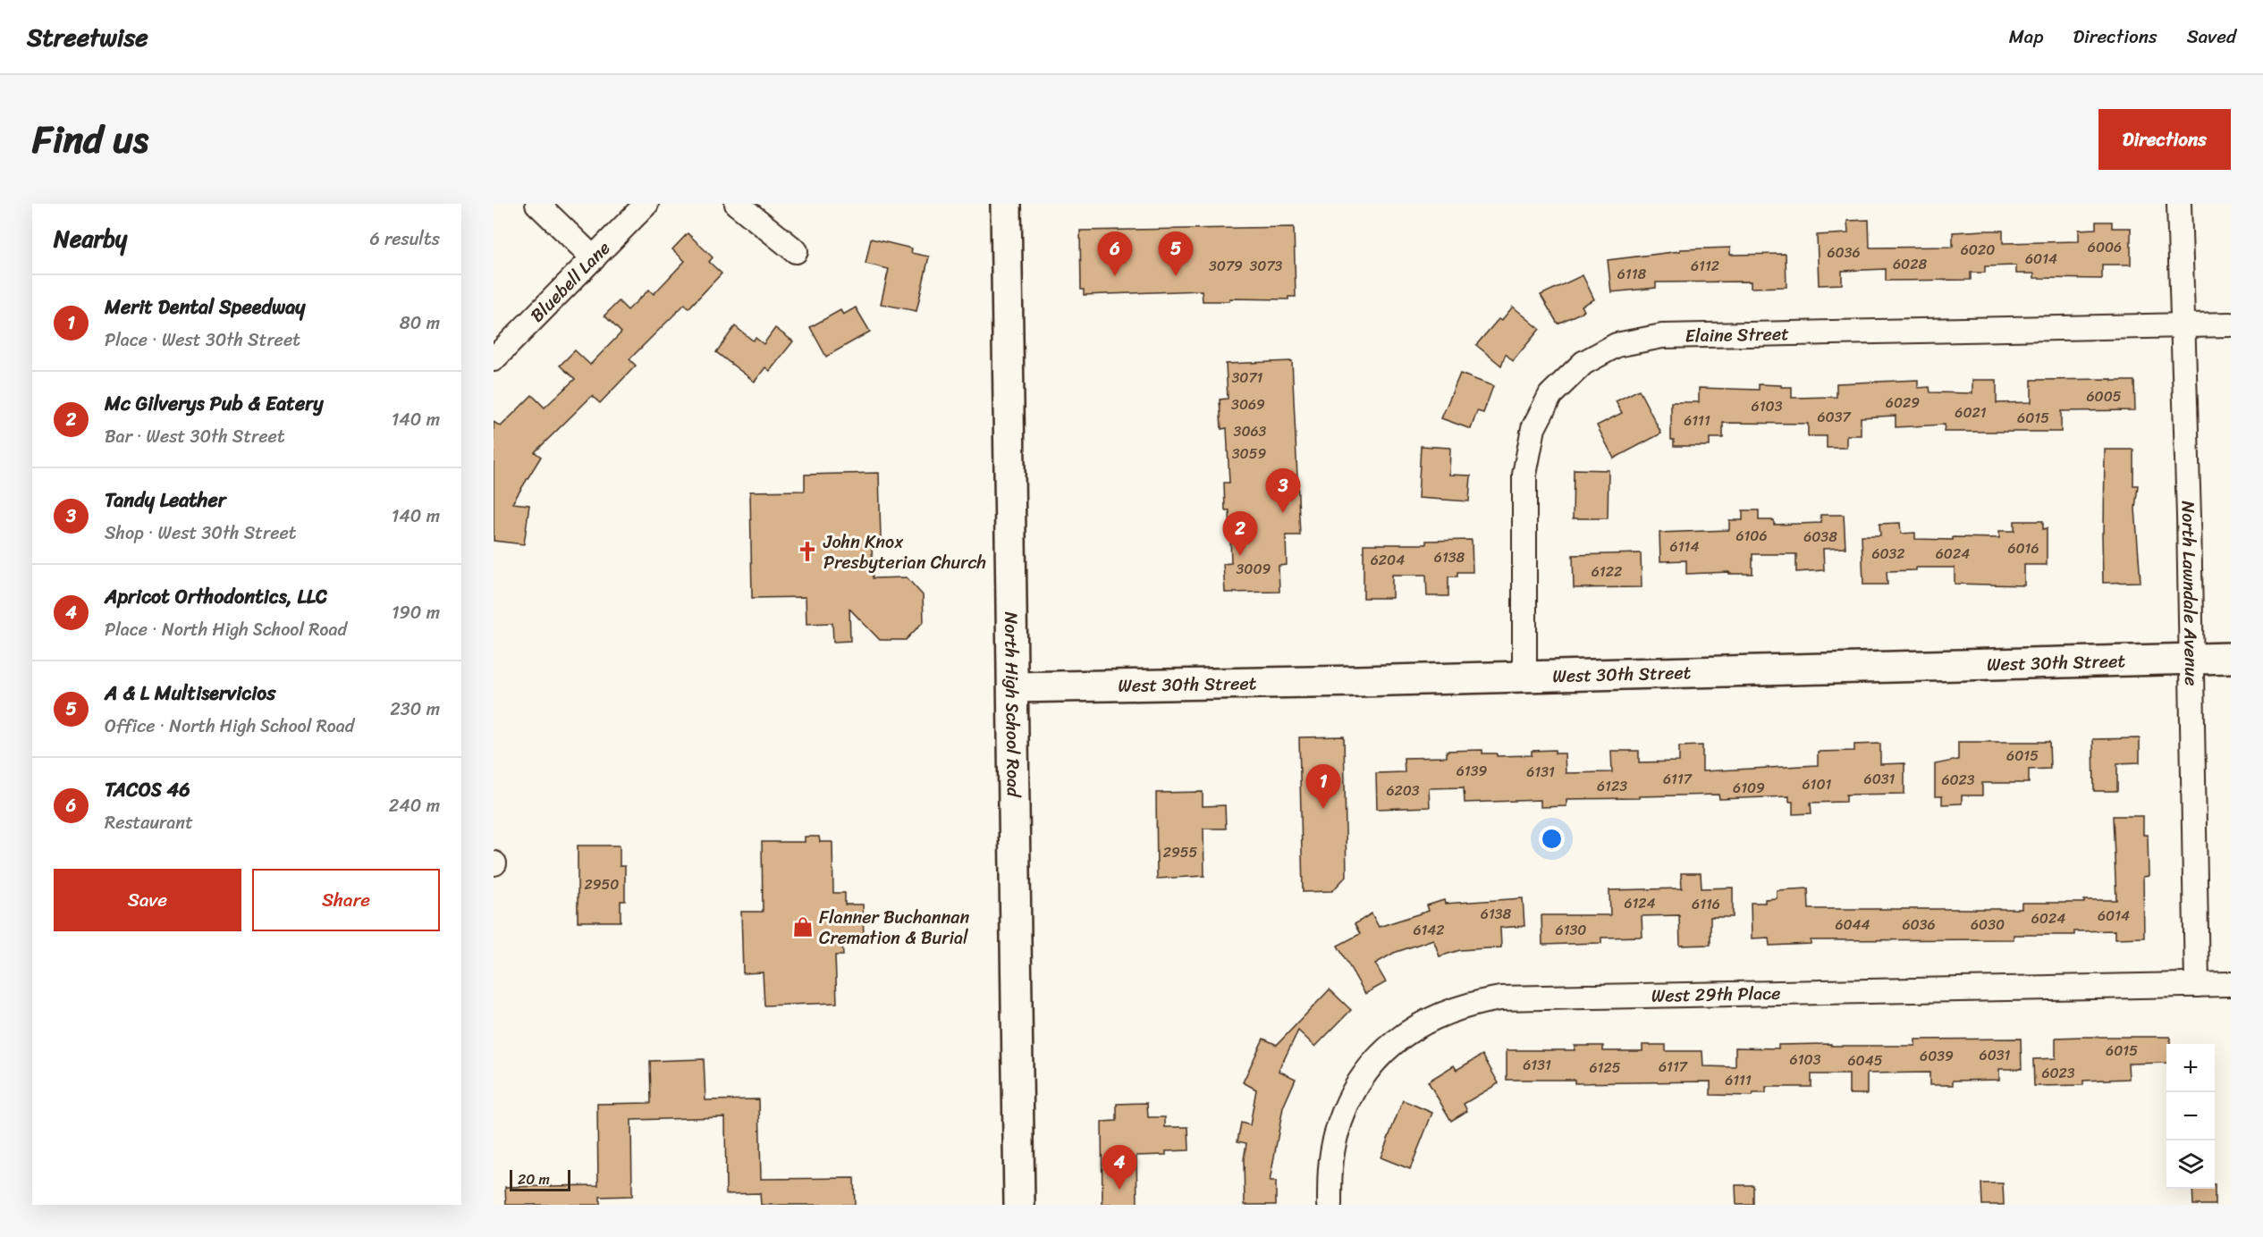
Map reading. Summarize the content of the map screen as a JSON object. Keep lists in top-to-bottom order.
{
  "streets": {
    "street": [
      "Bluebell Lane",
      "Elaine Street",
      "North Lawndale Avenue",
      "West 30th Street",
      "North High School Road",
      "West 29th Place"
    ]
  },
  "crossings": [
    ["Elaine Street", "North Lawndale Avenue"],
    ["Elaine Street", "West 30th Street"],
    ["North Lawndale Avenue", "West 30th Street"],
    ["North Lawndale Avenue", "West 29th Place"],
    ["West 30th Street", "North High School Road"]
  ],
  "places": {
    "church": ["John Knox Presbyterian Church"],
    "shop": ["Flanner Buchannan Cremation & Burial"]
  },
  "house_numbers": [
    "6006",
    "6020",
    "6036",
    "6014",
    "6028",
    "3079",
    "3073",
    "6112",
    "6118",
    "3071",
    "6005",
    "6029",
    "3069",
    "6103",
    "6021",
    "6037",
    "6015",
    "6111",
    "3063",
    "3059",
    "6106",
    "6038",
    "6114",
    "6016",
    "6032",
    "6024",
    "6138",
    "6204",
    "3009",
    "6122",
    "6015",
    "6139",
    "6131",
    "6117",
    "6031",
    "6023",
    "6101",
    "6123",
    "6109",
    "6203",
    "2955",
    "2950",
    "6124",
    "6116",
    "6138",
    "6014",
    "6024",
    "6044",
    "6036",
    "6030",
    "6142",
    "6130",
    "6015",
    "6031",
    "6039",
    "6103",
    "6045",
    "6131",
    "6117",
    "6125",
    "6023",
    "6111"
  ],
  "scale_bar": "20 m",
  "page": {
    "header": "Streetwise",
    "nav": ["Map", "Directions", "Saved"],
    "title": "Find us",
    "buttons": [
      "Directions",
      ["Save", "Share"]
    ],
    "heading": ["Nearby", "6 results"],
    "pins": [
      "5",
      "6",
      "3",
      "2",
      "1",
      "4"
    ],
    "list": [
      {
        "mark": "1",
        "name": "Merit Dental Speedway",
        "note": "Place · West 30th Street",
        "value": "80 m"
      },
      {
        "mark": "2",
        "name": "Mc Gilverys Pub & Eatery",
        "note": "Bar · West 30th Street",
        "value": "140 m"
      },
      {
        "mark": "3",
        "name": "Tandy Leather",
        "note": "Shop · West 30th Street",
        "value": "140 m"
      },
      {
        "mark": "4",
        "name": "Apricot Orthodontics, LLC",
        "note": "Place · North High School Road",
        "value": "190 m"
      },
      {
        "mark": "5",
        "name": "A & L Multiservicios",
        "note": "Office · North High School Road",
        "value": "230 m"
      },
      {
        "mark": "6",
        "name": "TACOS 46",
        "note": "Restaurant",
        "value": "240 m"
      }
    ],
    "map_buttons": ["+", "−"],
    "scale": "20 m"
  }
}
